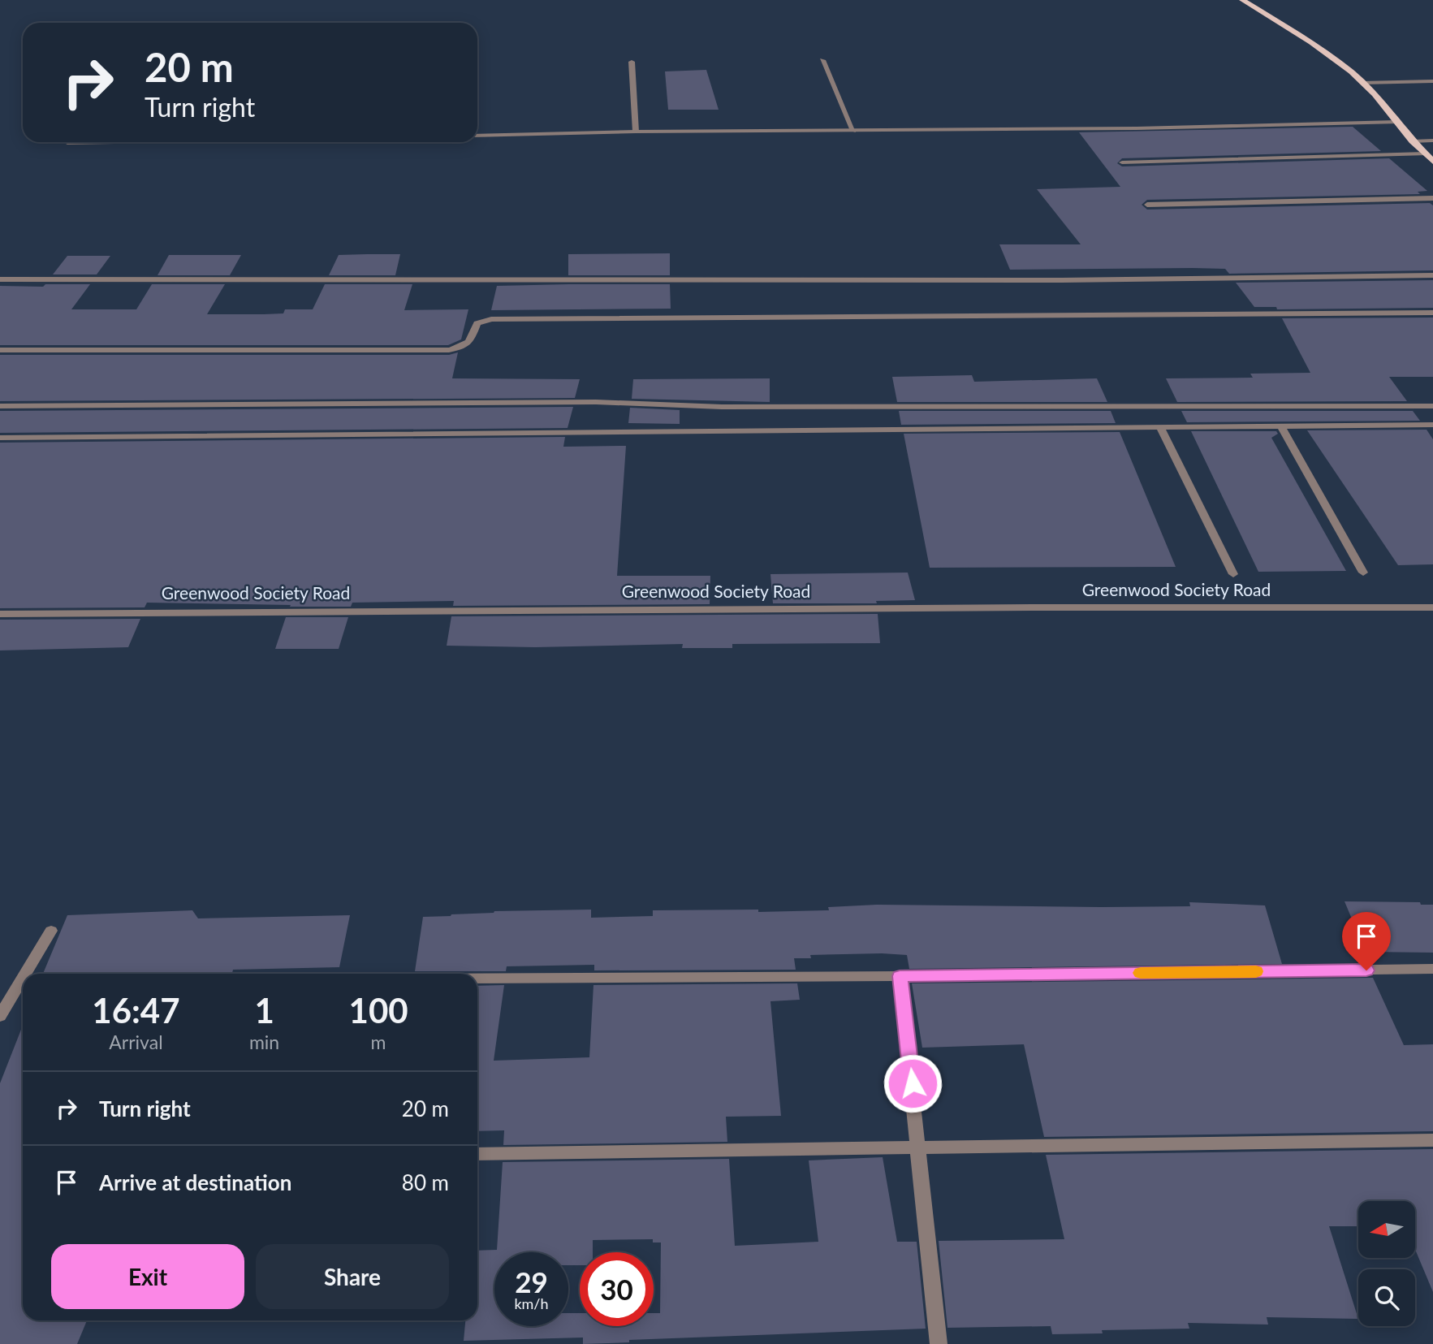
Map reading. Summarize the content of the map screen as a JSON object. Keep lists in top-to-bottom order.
{
  "streets": {
    "street": ["Greenwood Society Road"]
  },
  "north": "left",
  "page": {
    "turn": ["20 m", "Turn right"],
    "eta": [
      "16:47",
      "Arrival",
      "1",
      "min",
      "100",
      "m"
    ],
    "list": [
      {
        "name": "Turn right",
        "value": "20 m"
      },
      {
        "name": "Arrive at destination",
        "value": "80 m"
      }
    ],
    "buttons": ["Exit", "Share"],
    "speed": "29 km/h",
    "limit": "30"
  }
}
